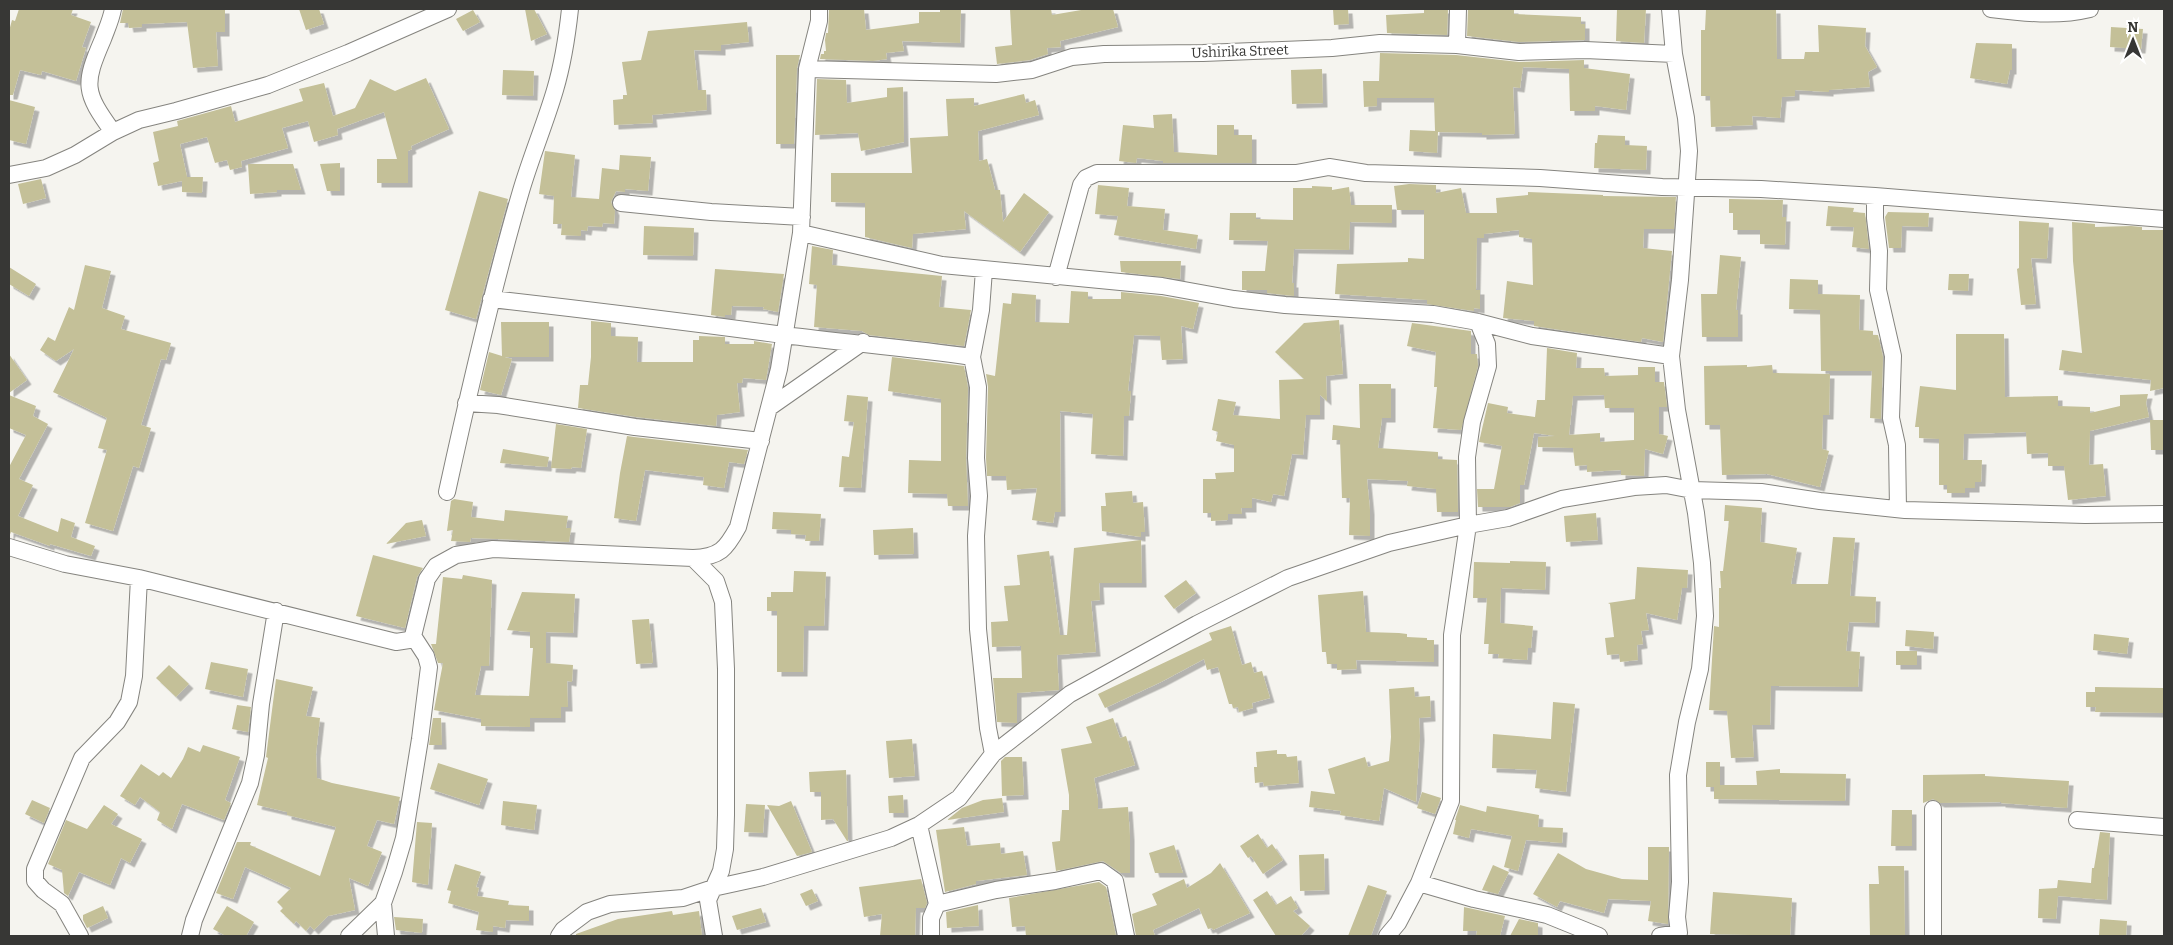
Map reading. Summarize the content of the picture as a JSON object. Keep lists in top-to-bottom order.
{
  "streets": {
    "street": ["Ushirika Street"]
  },
  "north": "top"
}
